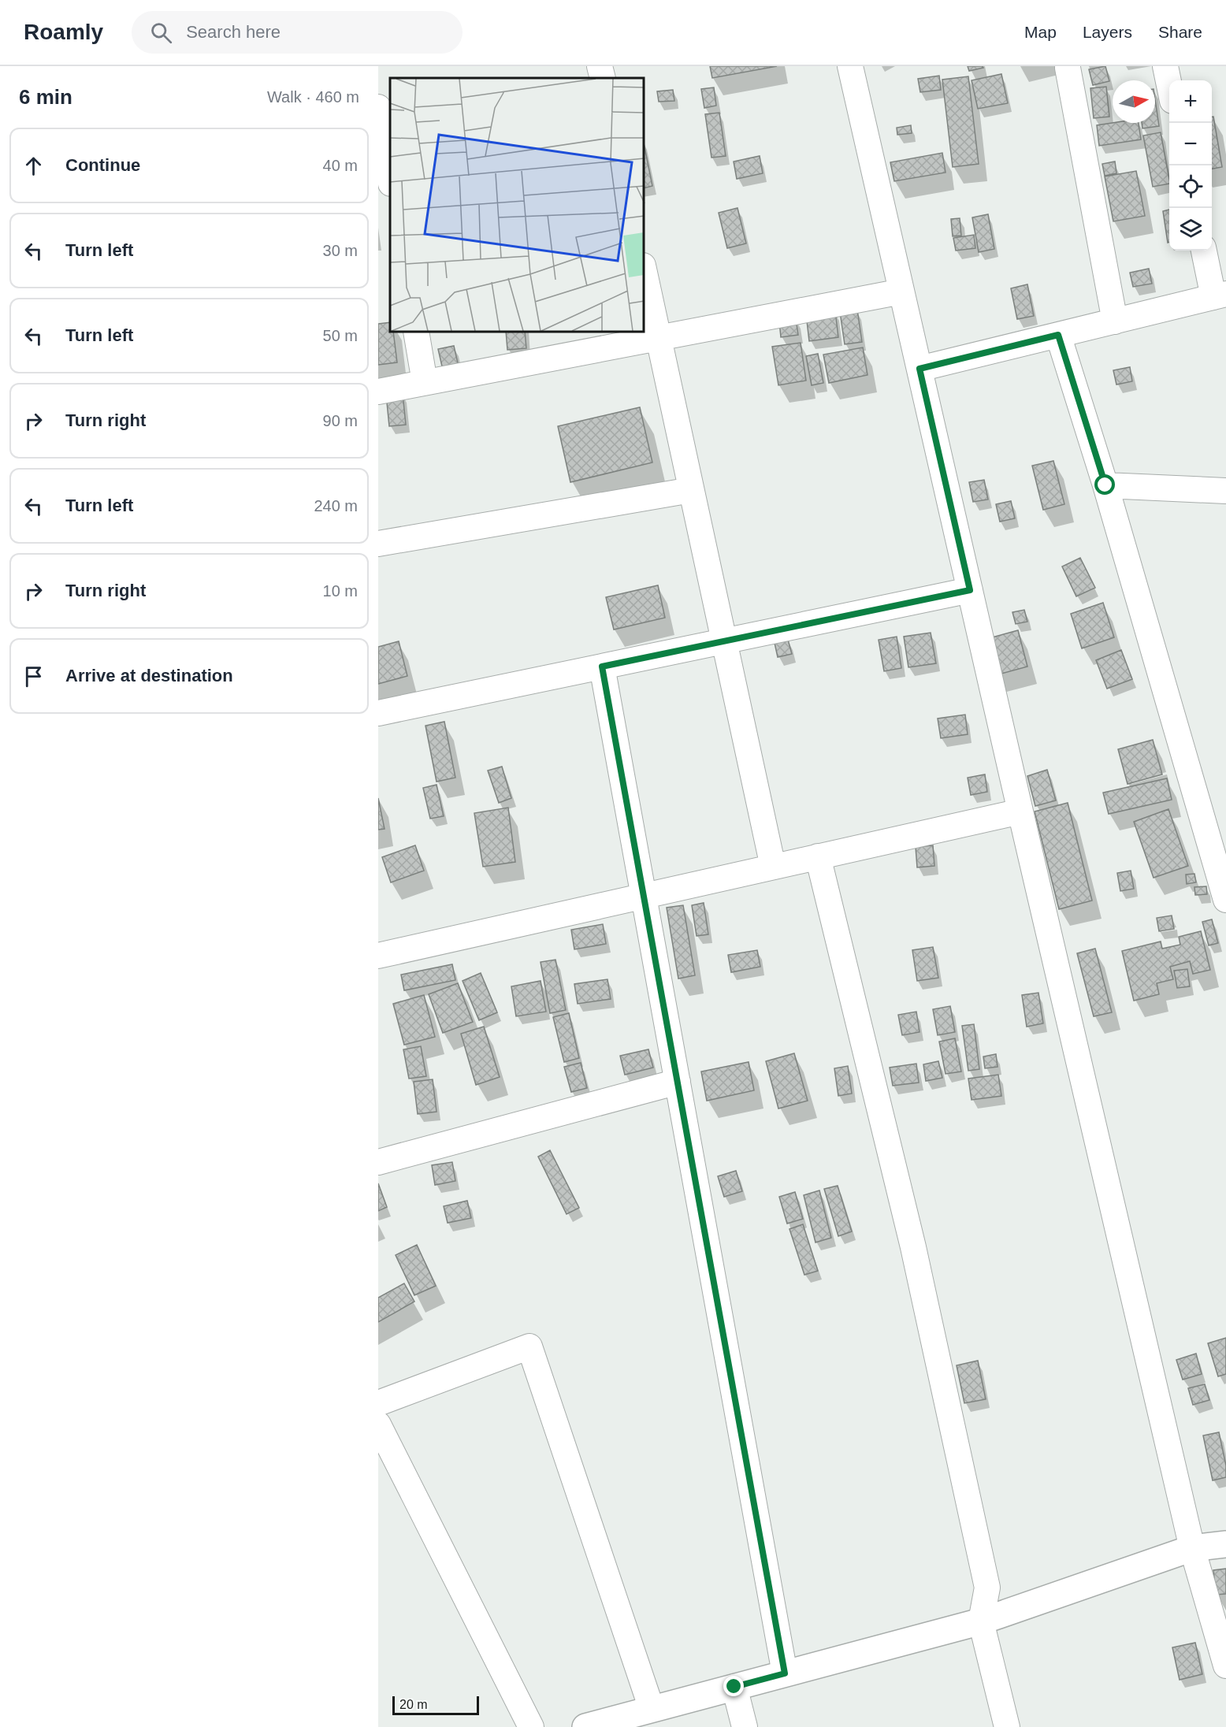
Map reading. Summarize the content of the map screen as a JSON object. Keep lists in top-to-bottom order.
{
  "scale_bar": "20 m",
  "north": "right",
  "page": {
    "header": "Roamly",
    "search": "Search here",
    "nav": ["Map", "Layers", "Share"],
    "heading": ["6 min", "Walk · 460 m"],
    "map_buttons": ["+", "−"],
    "list": [
      ["Continue", "40 m"],
      ["Turn left", "30 m"],
      ["Turn left", "50 m"],
      ["Turn right", "90 m"],
      ["Turn left", "240 m"],
      ["Turn right", "10 m"],
      "Arrive at destination"
    ],
    "scale": "20 m"
  }
}
